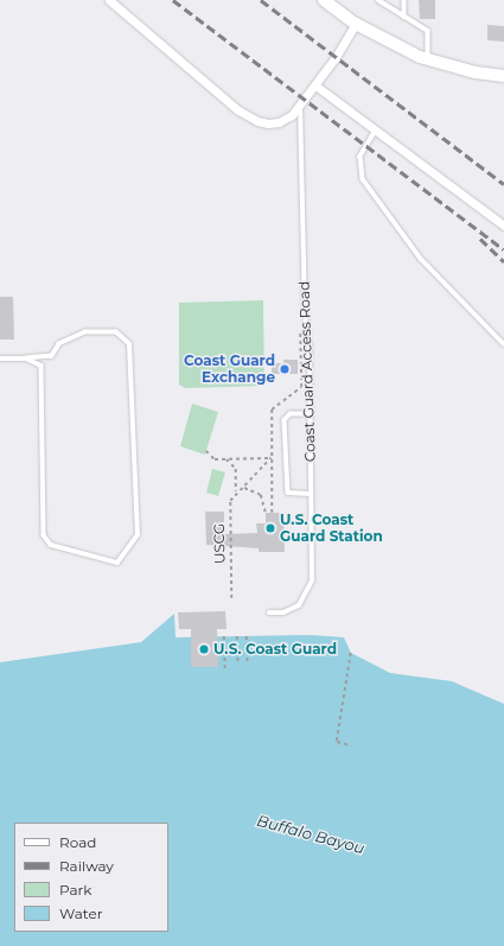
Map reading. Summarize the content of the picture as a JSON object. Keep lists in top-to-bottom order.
{
  "streets": {
    "lane": ["Coast Guard Access Road"],
    "path": ["USCG"]
  },
  "water": ["Buffalo Bayou"],
  "places": ["Coast Guard Exchange", "U.S. Coast Guard Station", "U.S. Coast Guard"],
  "legend": [
    "Road",
    "Railway",
    "Park",
    "Water"
  ]
}
